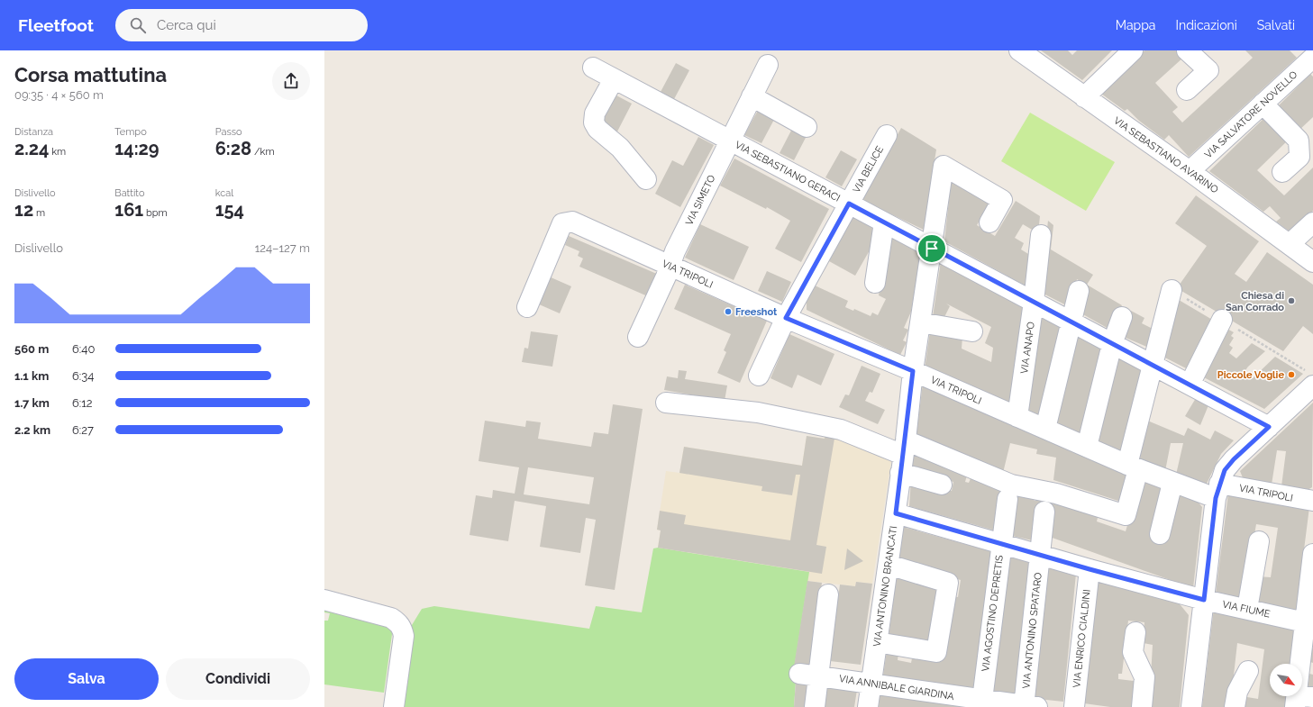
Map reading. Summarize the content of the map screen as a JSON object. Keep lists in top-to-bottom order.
{
  "streets": {
    "street": [
      "VIA SALVATORE NOVELLO",
      "VIA SEBASTIANO AVARINO",
      "VIA BELICE",
      "VIA SEBASTIANO GERACI",
      "VIA SIMETO",
      "VIA TRIPOLI",
      "VIA ANAPO",
      "VIA ANTONINO BRANCATI",
      "VIA FIUME",
      "VIA AGOSTINO DEPRETIS",
      "VIA ANTONINO SPATARO",
      "VIA ENRICO CIALDINI",
      "VIA ANNIBALE GIARDINA"
    ]
  },
  "crossings": [
    ["VIA SALVATORE NOVELLO", "VIA SEBASTIANO AVARINO"],
    ["VIA BELICE", "VIA SEBASTIANO GERACI"],
    ["VIA BELICE", "VIA TRIPOLI"],
    ["VIA SEBASTIANO GERACI", "VIA SIMETO"],
    ["VIA SEBASTIANO GERACI", "VIA ANAPO"],
    ["VIA SEBASTIANO GERACI", "VIA ANTONINO BRANCATI"],
    ["VIA SIMETO", "VIA TRIPOLI"],
    ["VIA TRIPOLI", "VIA ANAPO"],
    ["VIA TRIPOLI", "VIA ANTONINO BRANCATI"],
    ["VIA ANTONINO BRANCATI", "VIA FIUME"],
    ["VIA ANTONINO BRANCATI", "VIA ANNIBALE GIARDINA"],
    ["VIA FIUME", "VIA AGOSTINO DEPRETIS"],
    ["VIA FIUME", "VIA ANTONINO SPATARO"],
    ["VIA FIUME", "VIA ENRICO CIALDINI"],
    ["VIA AGOSTINO DEPRETIS", "VIA ANNIBALE GIARDINA"],
    ["VIA ANTONINO SPATARO", "VIA ANNIBALE GIARDINA"]
  ],
  "places": ["Chiesa di San Corrado", "Freeshot", "Piccole Voglie"],
  "north": "bottom right",
  "page": {
    "header": "Fleetfoot",
    "search": "Cerca qui",
    "nav": ["Mappa", "Indicazioni", "Salvati"],
    "heading": ["Corsa mattutina", "09:35 · 4 × 560 m"],
    "stats": [
      ["Distanza", "2.24 km"],
      ["Tempo", "14:29"],
      ["Passo", "6:28 /km"],
      ["Dislivello", "12 m"],
      ["Battito", "161 bpm"],
      ["kcal", "154"]
    ],
    "chart": ["Dislivello", "124–127 m"],
    "list": [
      {
        "name": "560 m",
        "note": "6:40"
      },
      {
        "name": "1.1 km",
        "note": "6:34"
      },
      {
        "name": "1.7 km",
        "note": "6:12"
      },
      {
        "name": "2.2 km",
        "note": "6:27"
      }
    ],
    "buttons": ["Salva", "Condividi"]
  }
}
